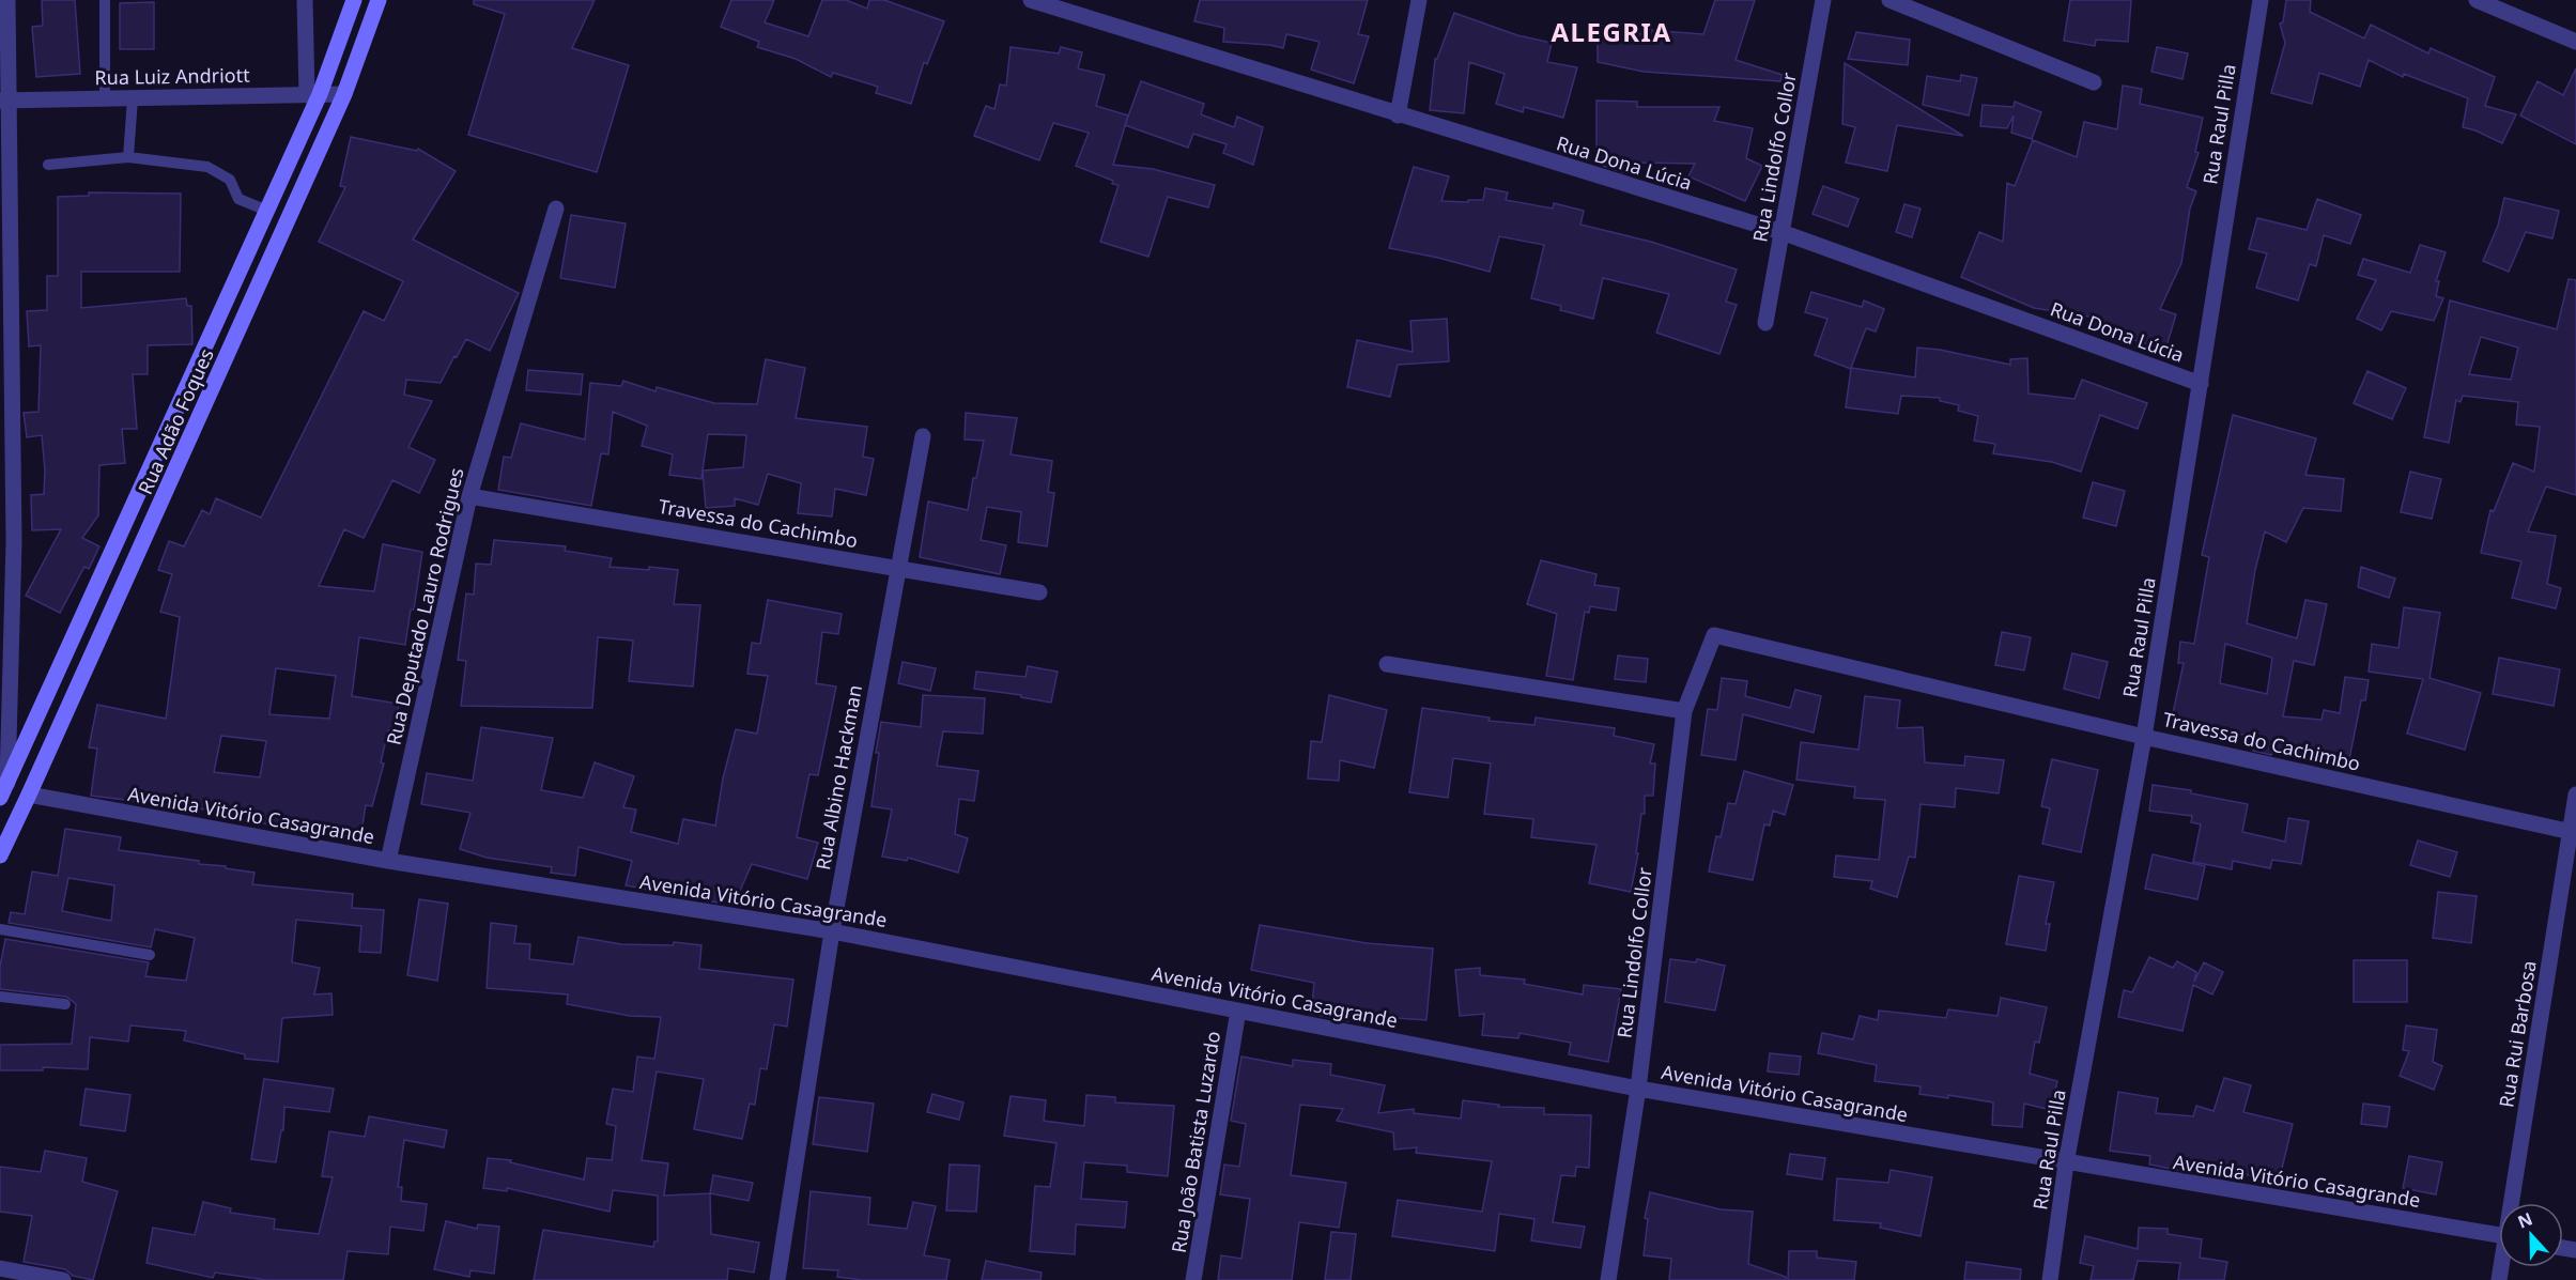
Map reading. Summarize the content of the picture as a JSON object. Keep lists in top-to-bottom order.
{
  "streets": {
    "main road": ["Rua Adão Foques"],
    "street": [
      "Rua Luiz Andriott",
      "Rua Raul Pilla",
      "Rua Lindolfo Collor",
      "Rua Dona Lúcia",
      "Travessa do Cachimbo",
      "Rua Deputado Lauro Rodrigues",
      "Rua Albino Hackman",
      "Avenida Vitório Casagrande",
      "Rua Rui Barbosa",
      "Rua João Batista Luzardo"
    ]
  },
  "crossings": [
    ["Rua Luiz Andriott", "Rua Adão Foques"],
    ["Rua Raul Pilla", "Rua Dona Lúcia"],
    ["Rua Raul Pilla", "Travessa do Cachimbo"],
    ["Rua Raul Pilla", "Avenida Vitório Casagrande"],
    ["Rua Lindolfo Collor", "Rua Dona Lúcia"],
    ["Rua Lindolfo Collor", "Travessa do Cachimbo"],
    ["Rua Lindolfo Collor", "Avenida Vitório Casagrande"],
    ["Rua Adão Foques", "Avenida Vitório Casagrande"],
    ["Travessa do Cachimbo", "Rua Deputado Lauro Rodrigues"],
    ["Travessa do Cachimbo", "Rua Albino Hackman"],
    ["Travessa do Cachimbo", "Rua Rui Barbosa"],
    ["Rua Deputado Lauro Rodrigues", "Avenida Vitório Casagrande"],
    ["Rua Albino Hackman", "Avenida Vitório Casagrande"],
    ["Avenida Vitório Casagrande", "Rua João Batista Luzardo"]
  ],
  "districts": ["ALEGRIA"],
  "north": "top"
}
